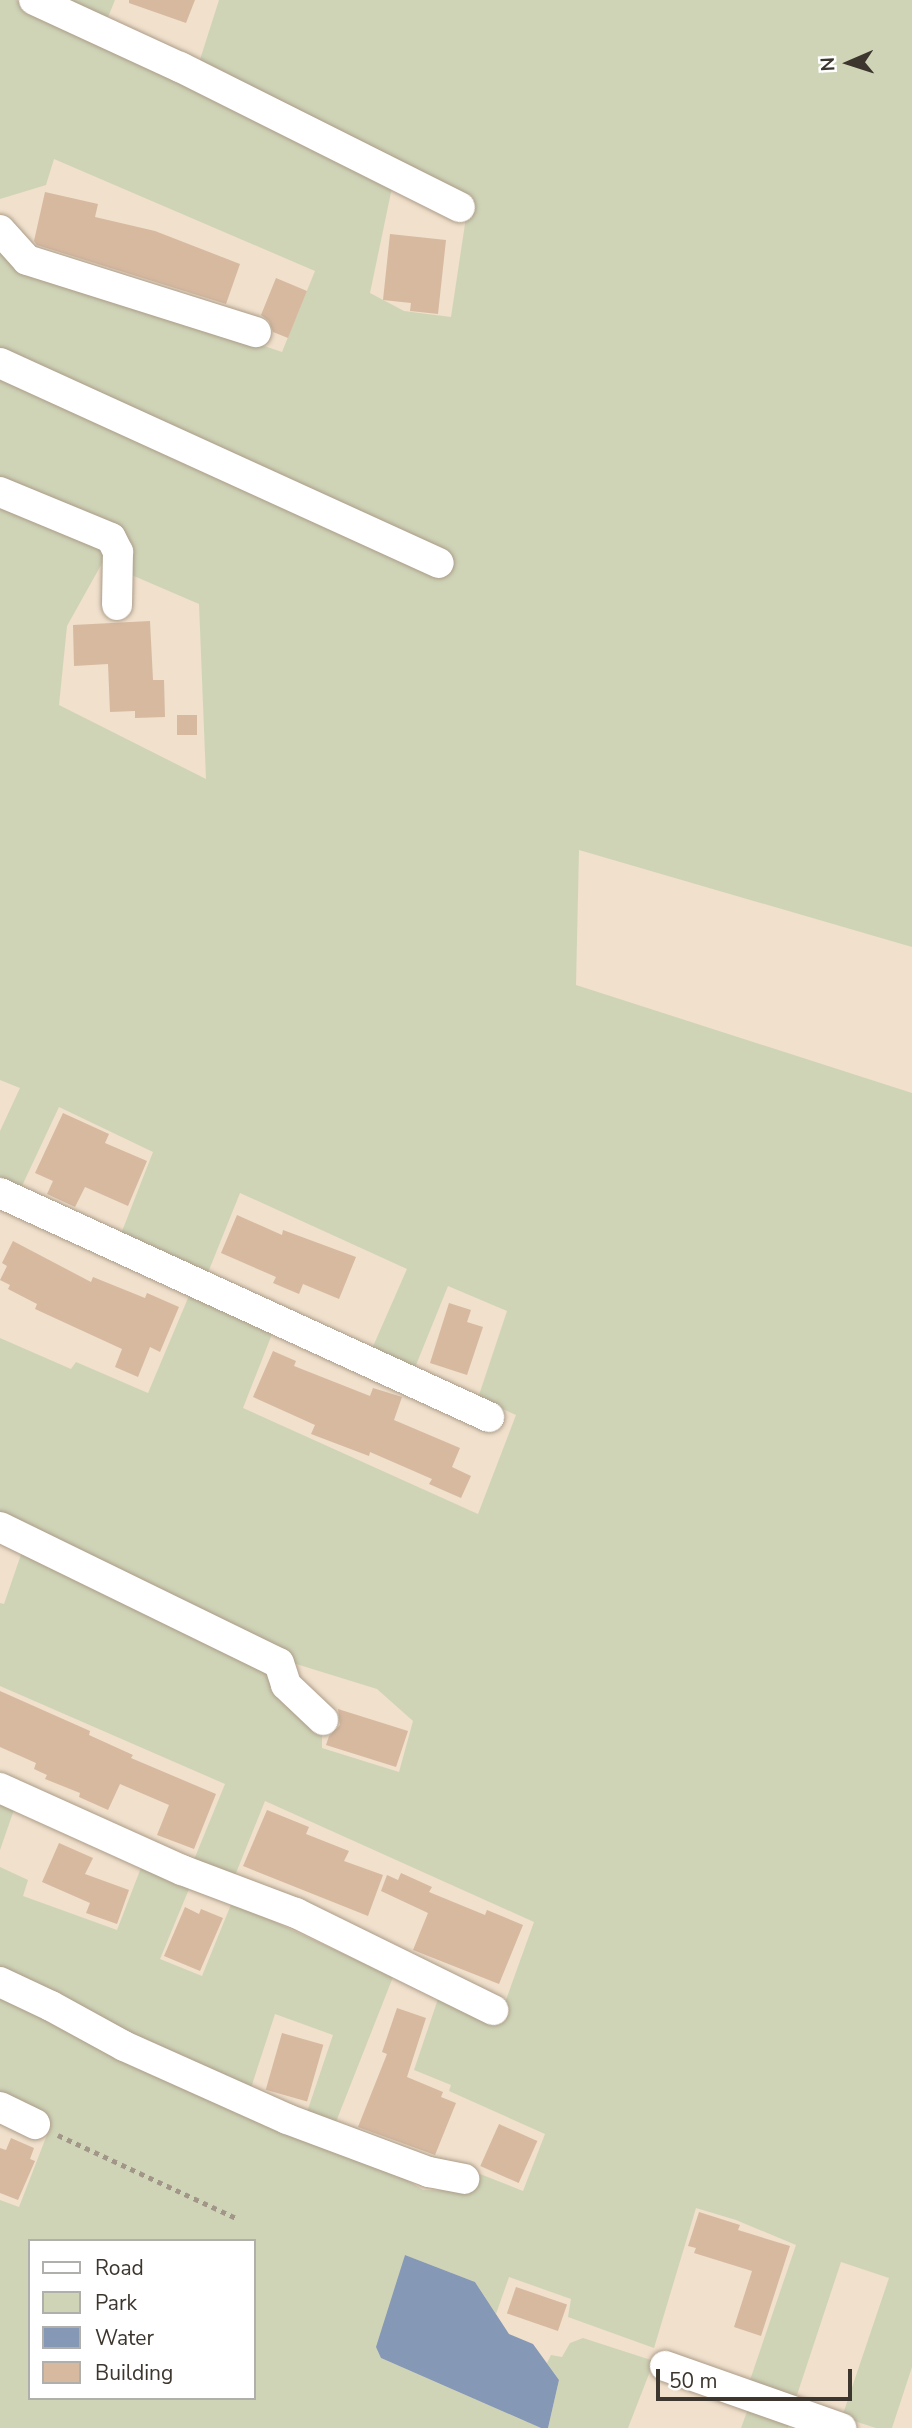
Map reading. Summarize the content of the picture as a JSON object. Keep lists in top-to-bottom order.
{
  "legend": [
    "Road",
    "Park",
    "Water",
    "Building"
  ],
  "scale_bar": "50 m",
  "north": "left"
}
